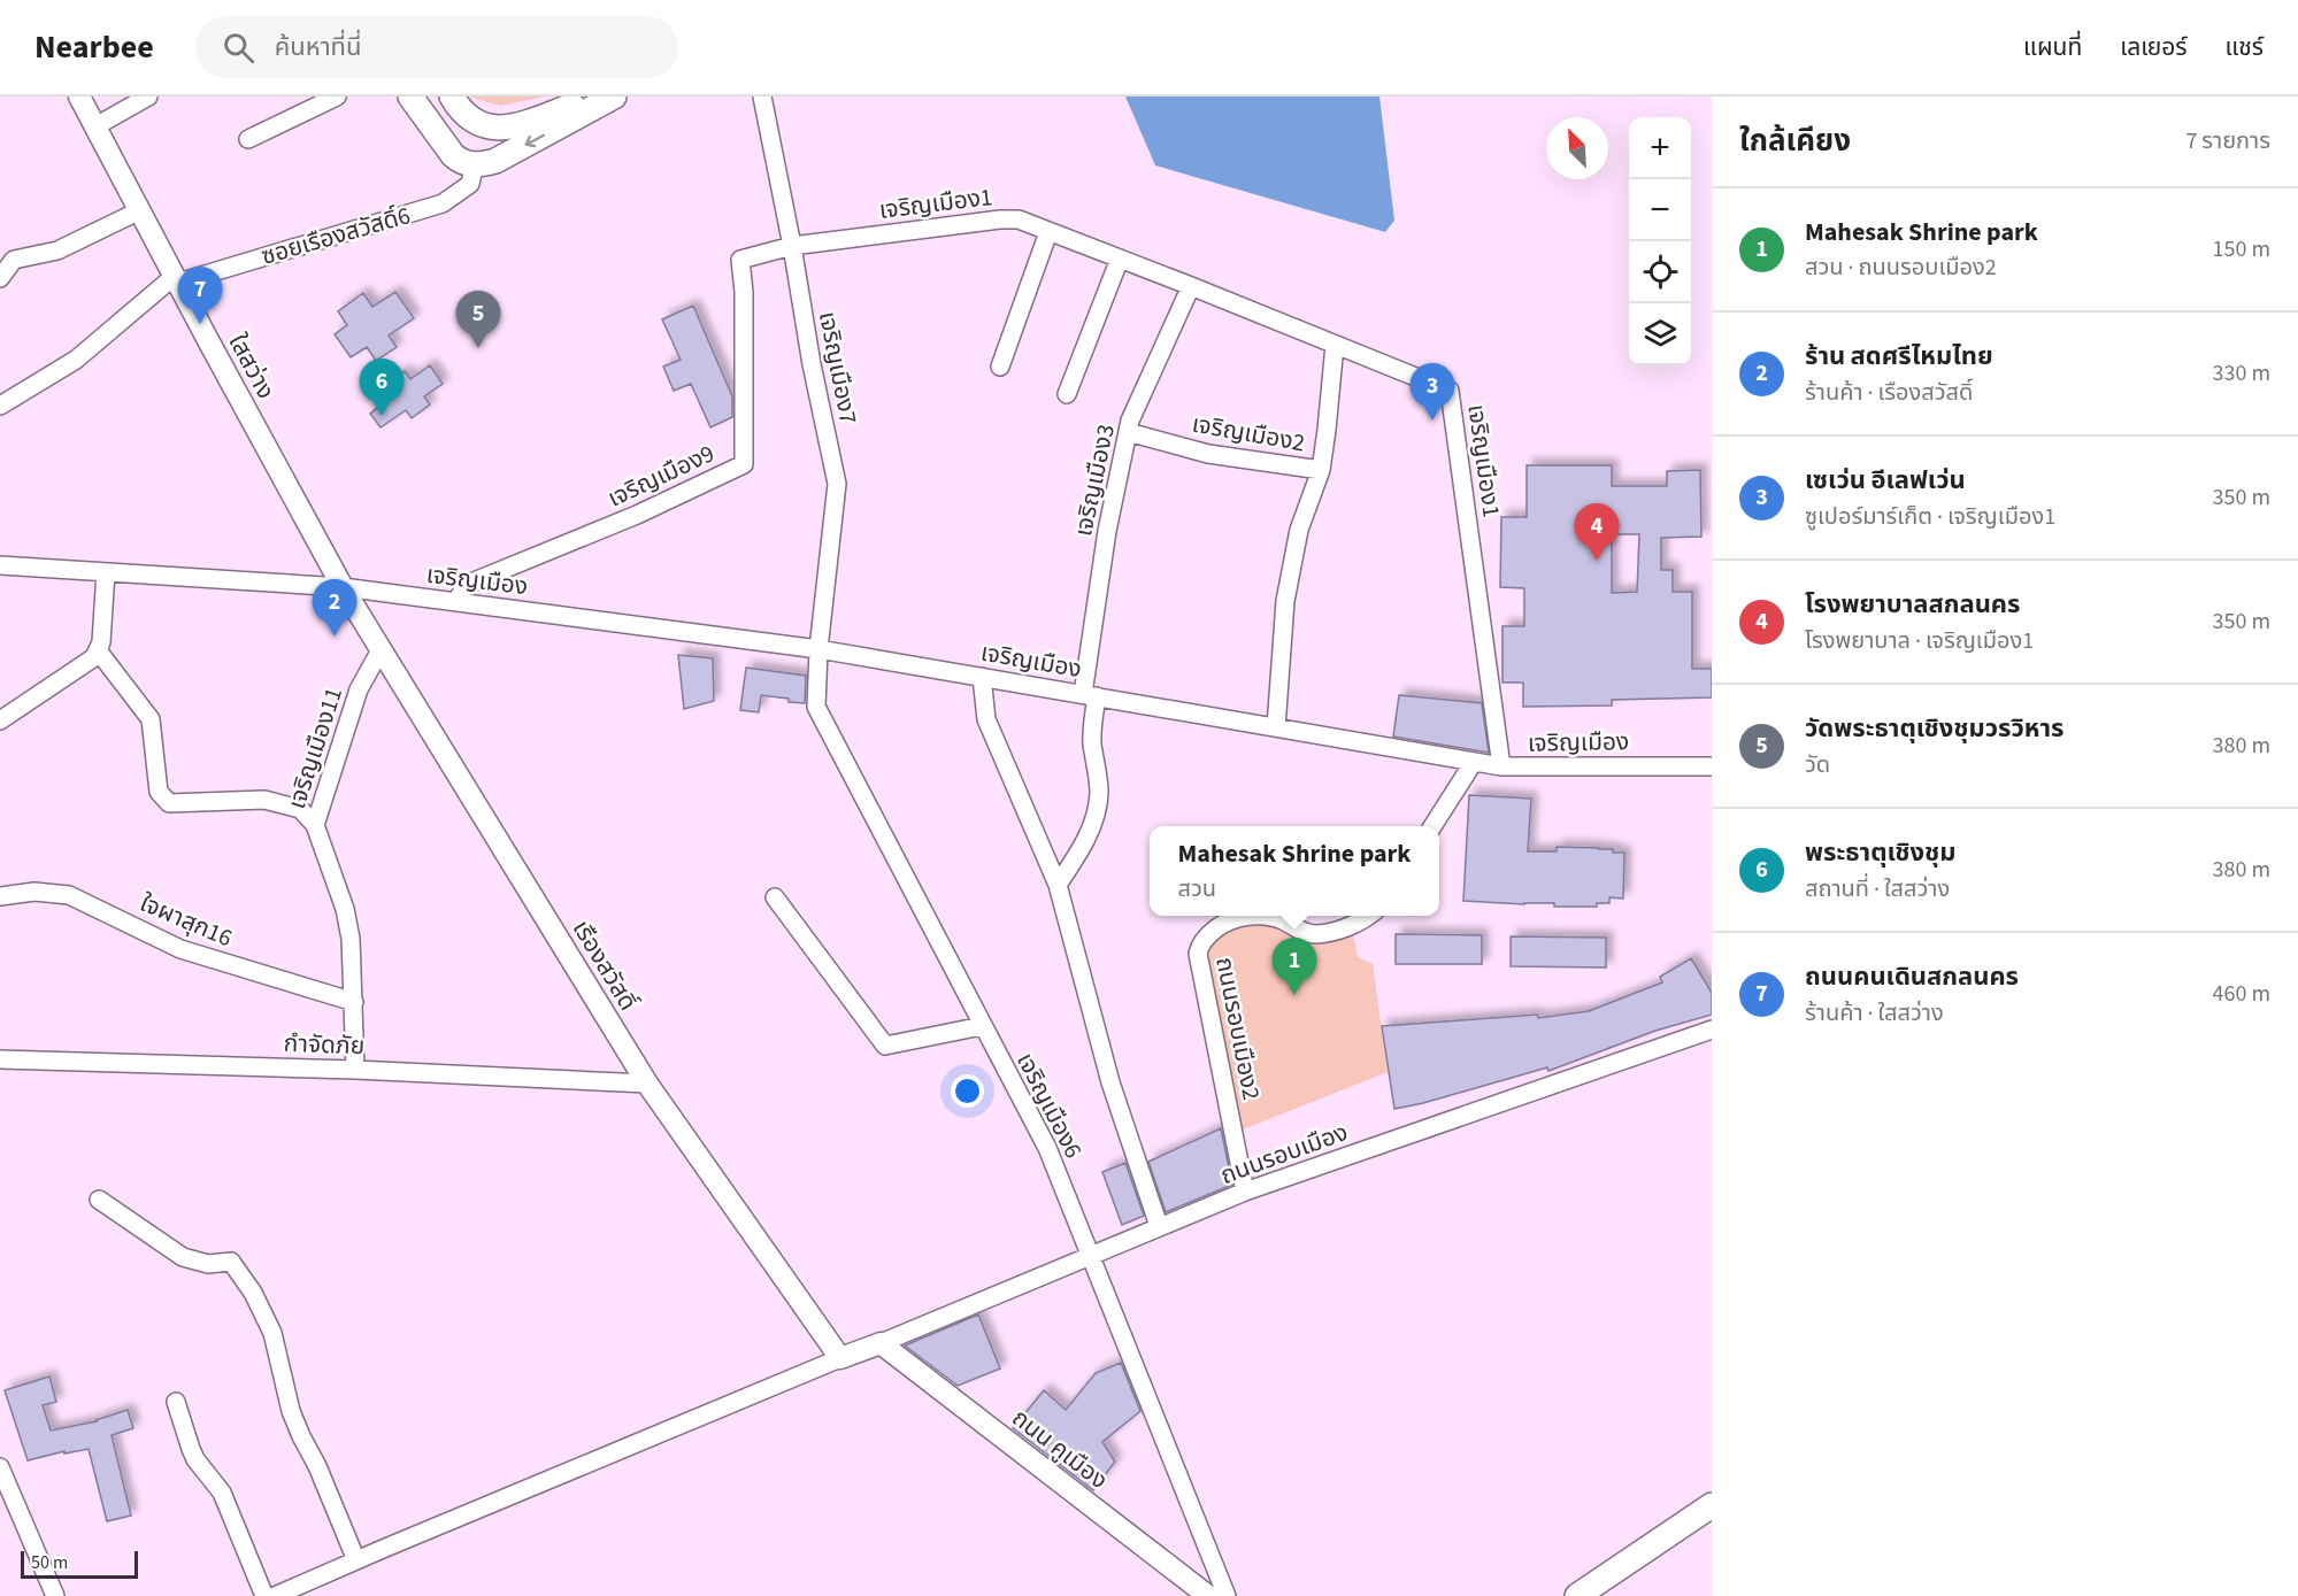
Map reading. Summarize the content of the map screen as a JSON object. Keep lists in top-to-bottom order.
{
  "streets": {
    "street": [
      "เจริญเมือง1",
      "ซอยเรืองสวัสดิ์6",
      "ใสสว่าง",
      "เจริญเมือง7",
      "เจริญเมือง2",
      "เจริญเมือง9",
      "เจริญเมือง3",
      "เจริญเมือง",
      "เจริญเมือง11",
      "ใจผาสุก16",
      "เรืองสวัสดิ์",
      "ถนนรอบเมือง2",
      "กำจัดภัย",
      "เจริญเมือง6",
      "ถนนรอบเมือง",
      "ถนน คูเมือง"
    ]
  },
  "crossings": [
    ["เจริญเมือง1", "เจริญเมือง7"],
    ["เจริญเมือง1", "เจริญเมือง2"],
    ["เจริญเมือง1", "เจริญเมือง9"],
    ["เจริญเมือง1", "เจริญเมือง3"],
    ["เจริญเมือง1", "เจริญเมือง"],
    ["ซอยเรืองสวัสดิ์6", "ใสสว่าง"],
    ["ใสสว่าง", "เจริญเมือง"],
    ["ใสสว่าง", "เรืองสวัสดิ์"],
    ["เจริญเมือง7", "เจริญเมือง"],
    ["เจริญเมือง7", "เจริญเมือง6"],
    ["เจริญเมือง2", "เจริญเมือง3"],
    ["เจริญเมือง9", "เจริญเมือง"],
    ["เจริญเมือง3", "เจริญเมือง"],
    ["เจริญเมือง", "เรืองสวัสดิ์"],
    ["เจริญเมือง", "เจริญเมือง6"],
    ["เจริญเมือง11", "ใจผาสุก16"],
    ["เจริญเมือง11", "เรืองสวัสดิ์"],
    ["เจริญเมือง11", "กำจัดภัย"],
    ["เรืองสวัสดิ์", "กำจัดภัย"],
    ["ถนนรอบเมือง2", "ถนนรอบเมือง"],
    ["เจริญเมือง6", "ถนนรอบเมือง"],
    ["ถนนรอบเมือง", "ถนน คูเมือง"]
  ],
  "scale_bar": "50 m",
  "north": "top left",
  "page": {
    "header": "Nearbee",
    "search": "ค้นหาที่นี่",
    "nav": ["แผนที่", "เลเยอร์", "แชร์"],
    "heading": ["ใกล้เคียง", "7 รายการ"],
    "map_buttons": ["+", "−"],
    "list": [
      {
        "mark": "1",
        "name": "Mahesak Shrine park",
        "note": "สวน · ถนนรอบเมือง2",
        "value": "150 m"
      },
      {
        "mark": "2",
        "name": "ร้าน สดศรีไหมไทย",
        "note": "ร้านค้า · เรืองสวัสดิ์",
        "value": "330 m"
      },
      {
        "mark": "3",
        "name": "เซเว่น อีเลฟเว่น",
        "note": "ซูเปอร์มาร์เก็ต · เจริญเมือง1",
        "value": "350 m"
      },
      {
        "mark": "4",
        "name": "โรงพยาบาลสกลนคร",
        "note": "โรงพยาบาล · เจริญเมือง1",
        "value": "350 m"
      },
      {
        "mark": "5",
        "name": "วัดพระธาตุเชิงชุมวรวิหาร",
        "note": "วัด",
        "value": "380 m"
      },
      {
        "mark": "6",
        "name": "พระธาตุเชิงชุม",
        "note": "สถานที่ · ใสสว่าง",
        "value": "380 m"
      },
      {
        "mark": "7",
        "name": "ถนนคนเดินสกลนคร",
        "note": "ร้านค้า · ใสสว่าง",
        "value": "460 m"
      }
    ],
    "pins": [
      "7",
      "5",
      "6",
      "3",
      "4",
      "2",
      "1"
    ],
    "popup": ["Mahesak Shrine park", "สวน"],
    "scale": "50 m"
  }
}
